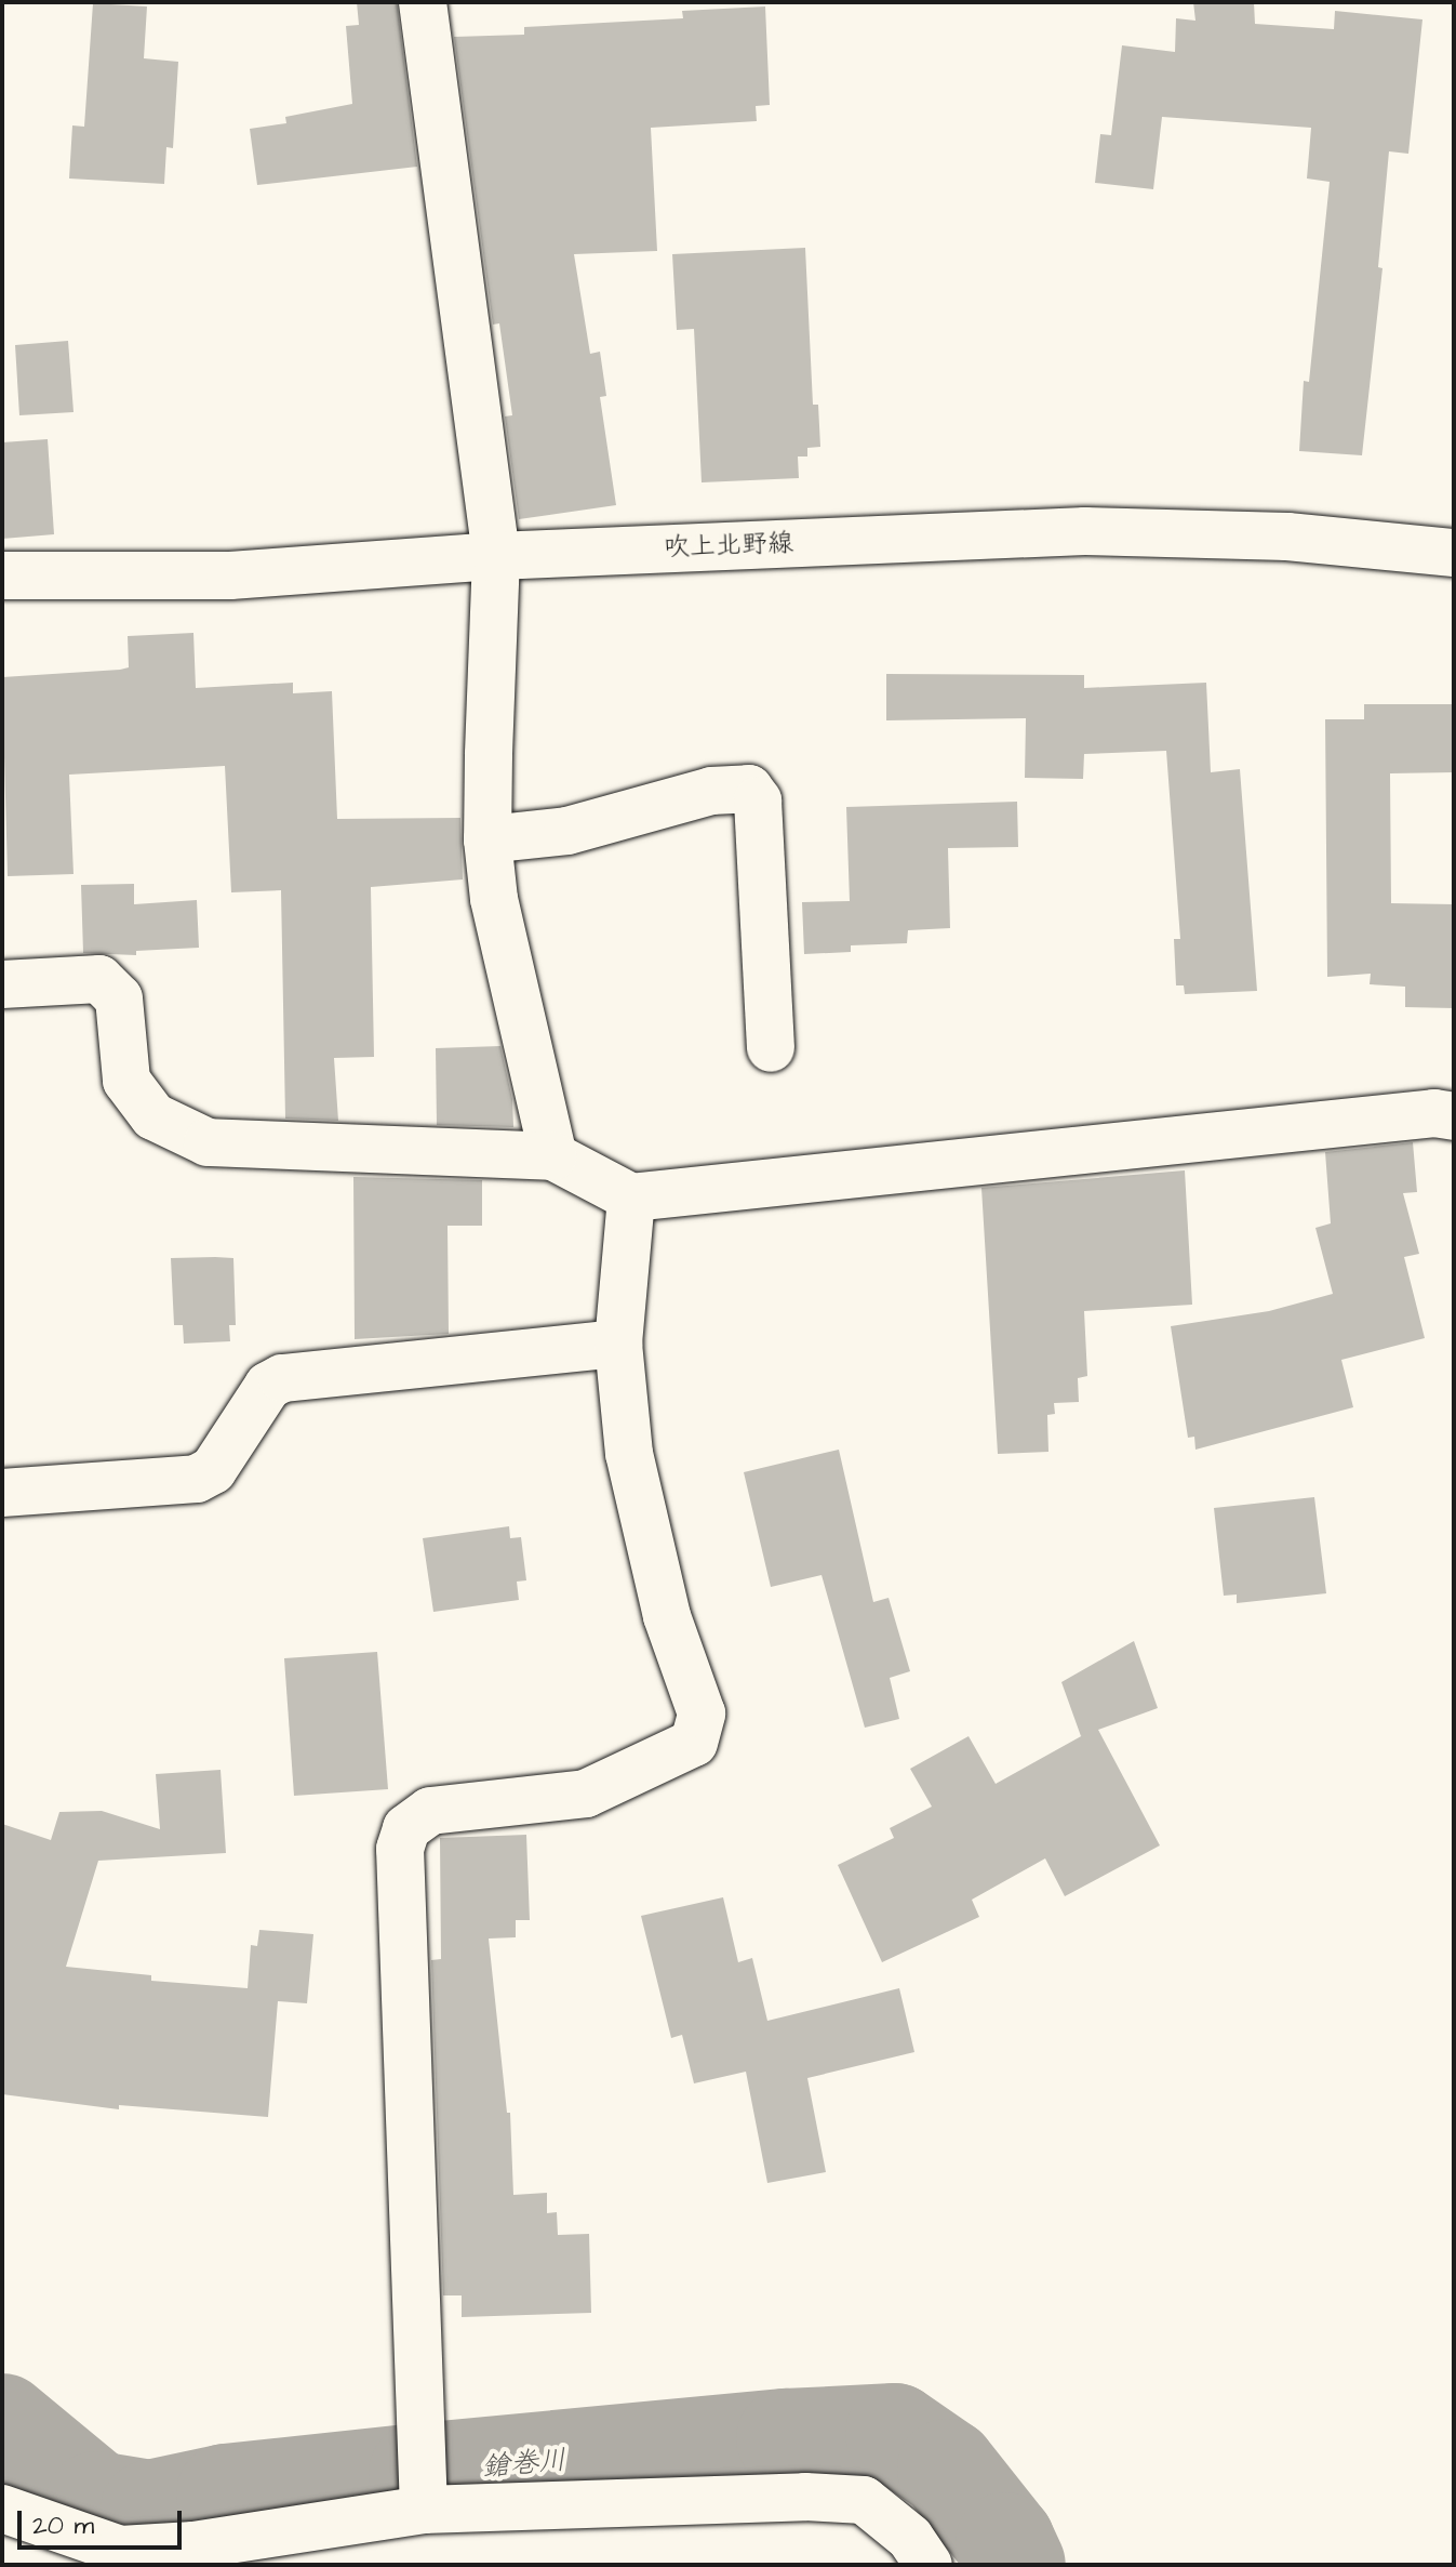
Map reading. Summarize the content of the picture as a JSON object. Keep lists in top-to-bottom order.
{
  "streets": {
    "street": ["吹上北野線"]
  },
  "water": ["鎗巻川"],
  "scale_bar": "20 m"
}
